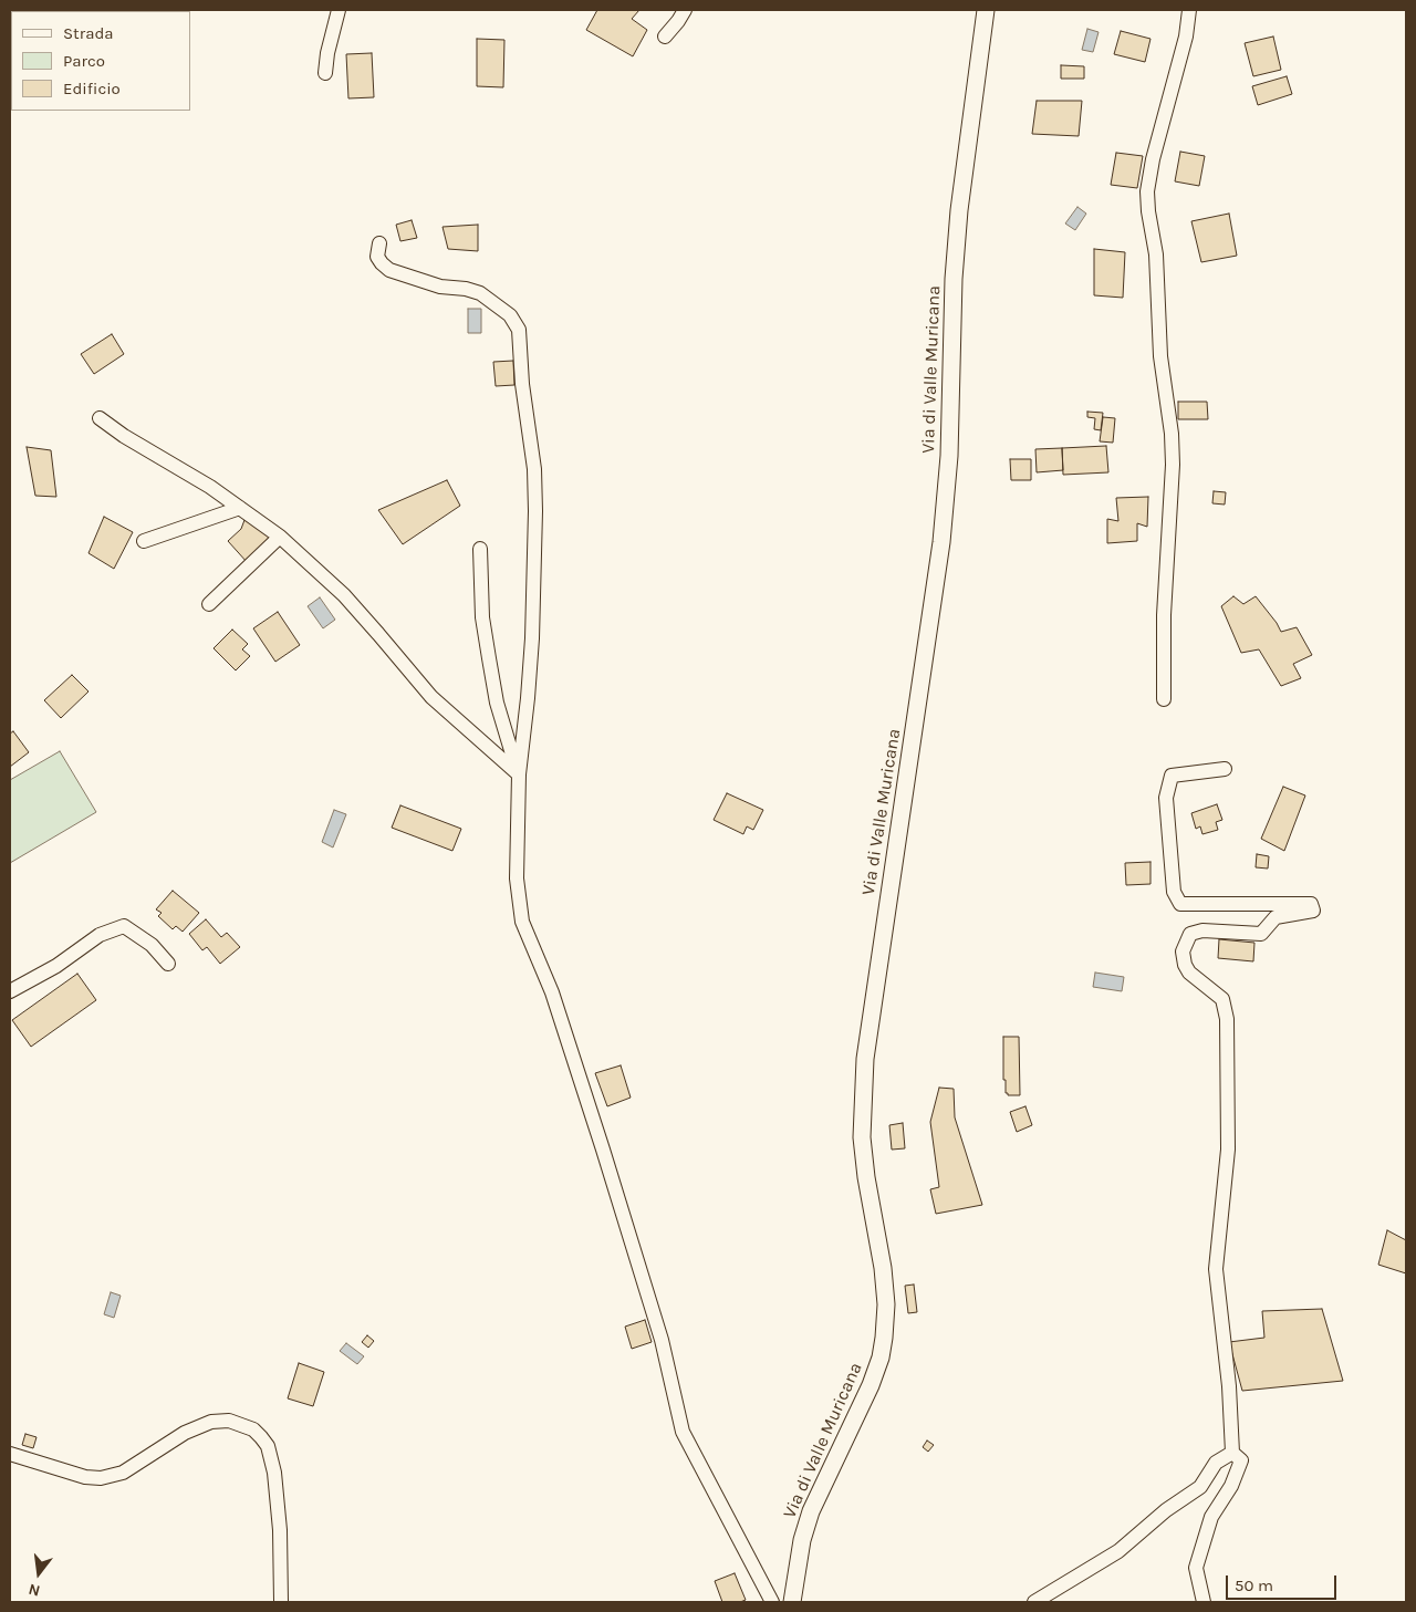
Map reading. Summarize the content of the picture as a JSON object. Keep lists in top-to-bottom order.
{
  "streets": {
    "street": ["Via di Valle Muricana"]
  },
  "legend": ["Strada", "Parco", "Edificio"],
  "scale_bar": "50 m",
  "north": "bottom"
}
